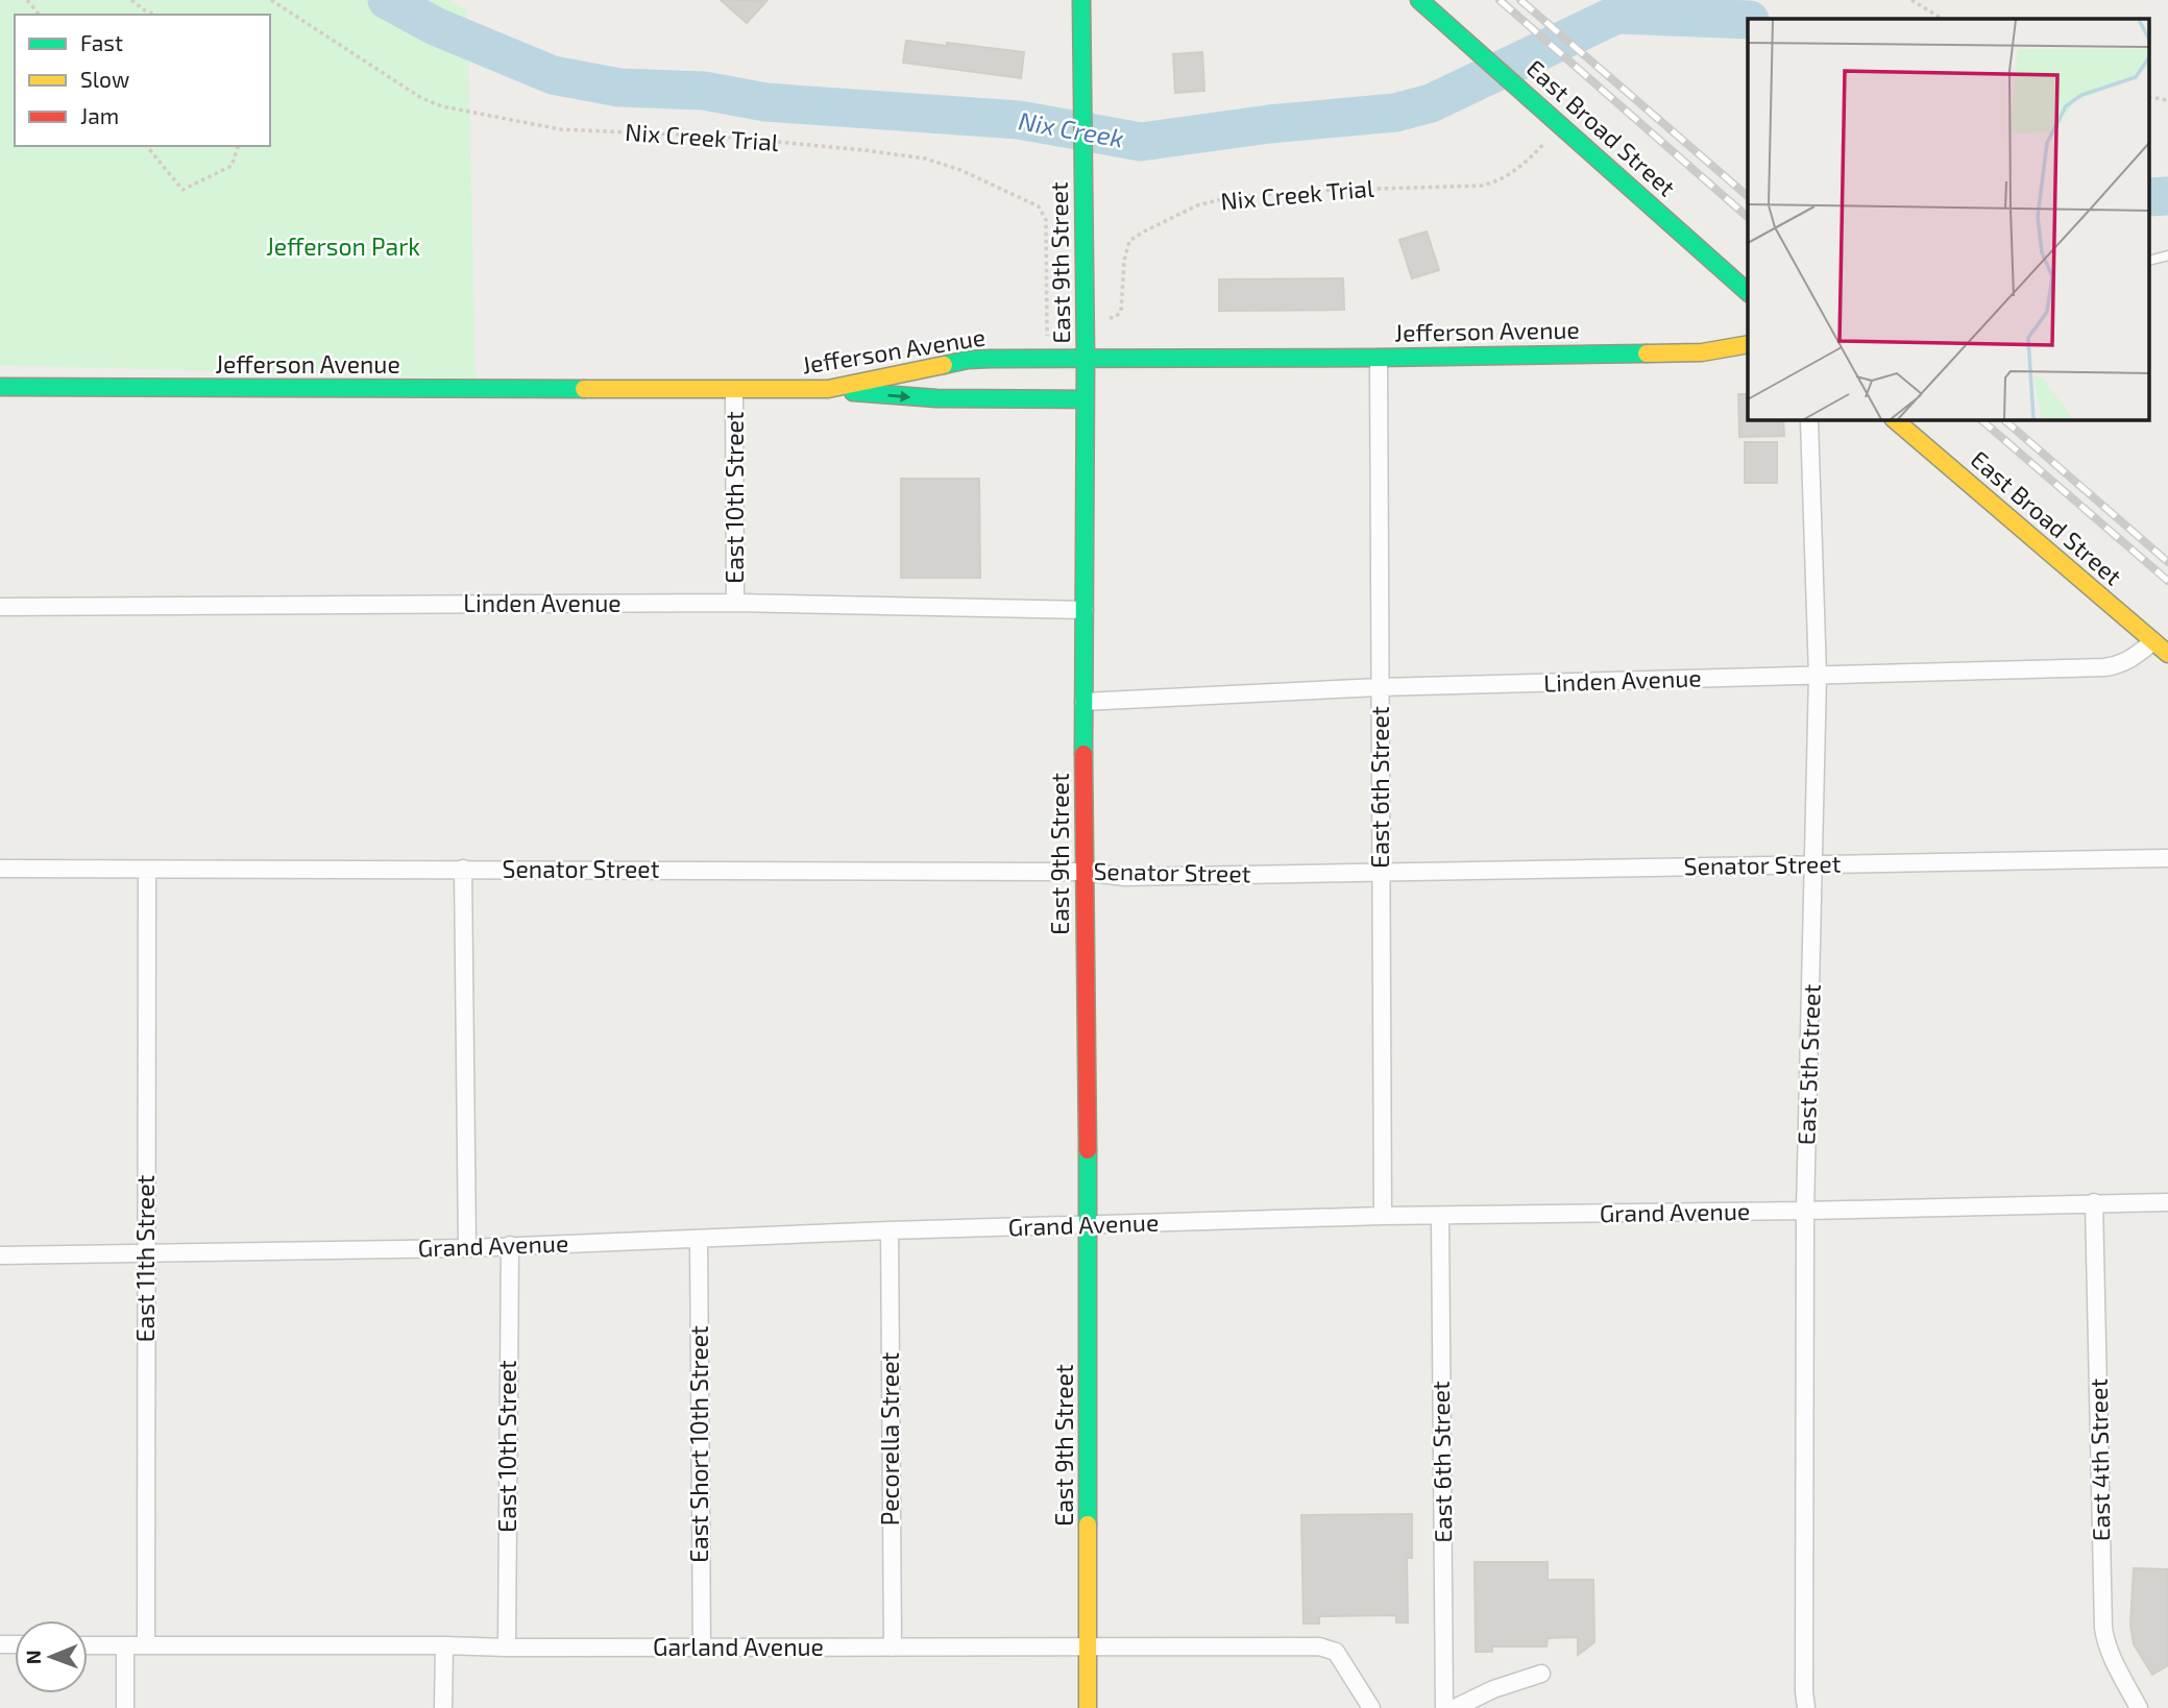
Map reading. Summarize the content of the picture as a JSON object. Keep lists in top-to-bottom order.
{
  "streets": {
    "main road": ["East Broad Street", "East 9th Street", "Jefferson Avenue"],
    "street": [
      "East 10th Street",
      "Linden Avenue",
      "East 6th Street",
      "Senator Street",
      "East 5th Street",
      "Grand Avenue",
      "East 11th Street",
      "Pecorella Street",
      "East Short 10th Street",
      "East 4th Street",
      "Garland Avenue"
    ],
    "path": ["Nix Creek Trial"]
  },
  "crossings": [
    ["East Broad Street", "Linden Avenue"],
    ["East 9th Street", "Jefferson Avenue"],
    ["East 9th Street", "Linden Avenue"],
    ["East 9th Street", "Senator Street"],
    ["East 9th Street", "Grand Avenue"],
    ["East 9th Street", "Garland Avenue"],
    ["Jefferson Avenue", "East 10th Street"],
    ["Jefferson Avenue", "East 6th Street"],
    ["East 10th Street", "Linden Avenue"],
    ["East 10th Street", "Grand Avenue"],
    ["East 10th Street", "Garland Avenue"],
    ["Linden Avenue", "East 6th Street"],
    ["Linden Avenue", "East 5th Street"],
    ["East 6th Street", "Senator Street"],
    ["East 6th Street", "Grand Avenue"],
    ["Senator Street", "East 5th Street"],
    ["Senator Street", "East 11th Street"],
    ["East 5th Street", "Grand Avenue"],
    ["Grand Avenue", "East 11th Street"],
    ["Grand Avenue", "Pecorella Street"],
    ["Grand Avenue", "East Short 10th Street"],
    ["Grand Avenue", "East 4th Street"],
    ["East 11th Street", "Garland Avenue"],
    ["Pecorella Street", "Garland Avenue"],
    ["East Short 10th Street", "Garland Avenue"]
  ],
  "water": ["Nix Creek"],
  "parks": ["Jefferson Park"],
  "legend": ["Fast", "Slow", "Jam"],
  "north": "left"
}
